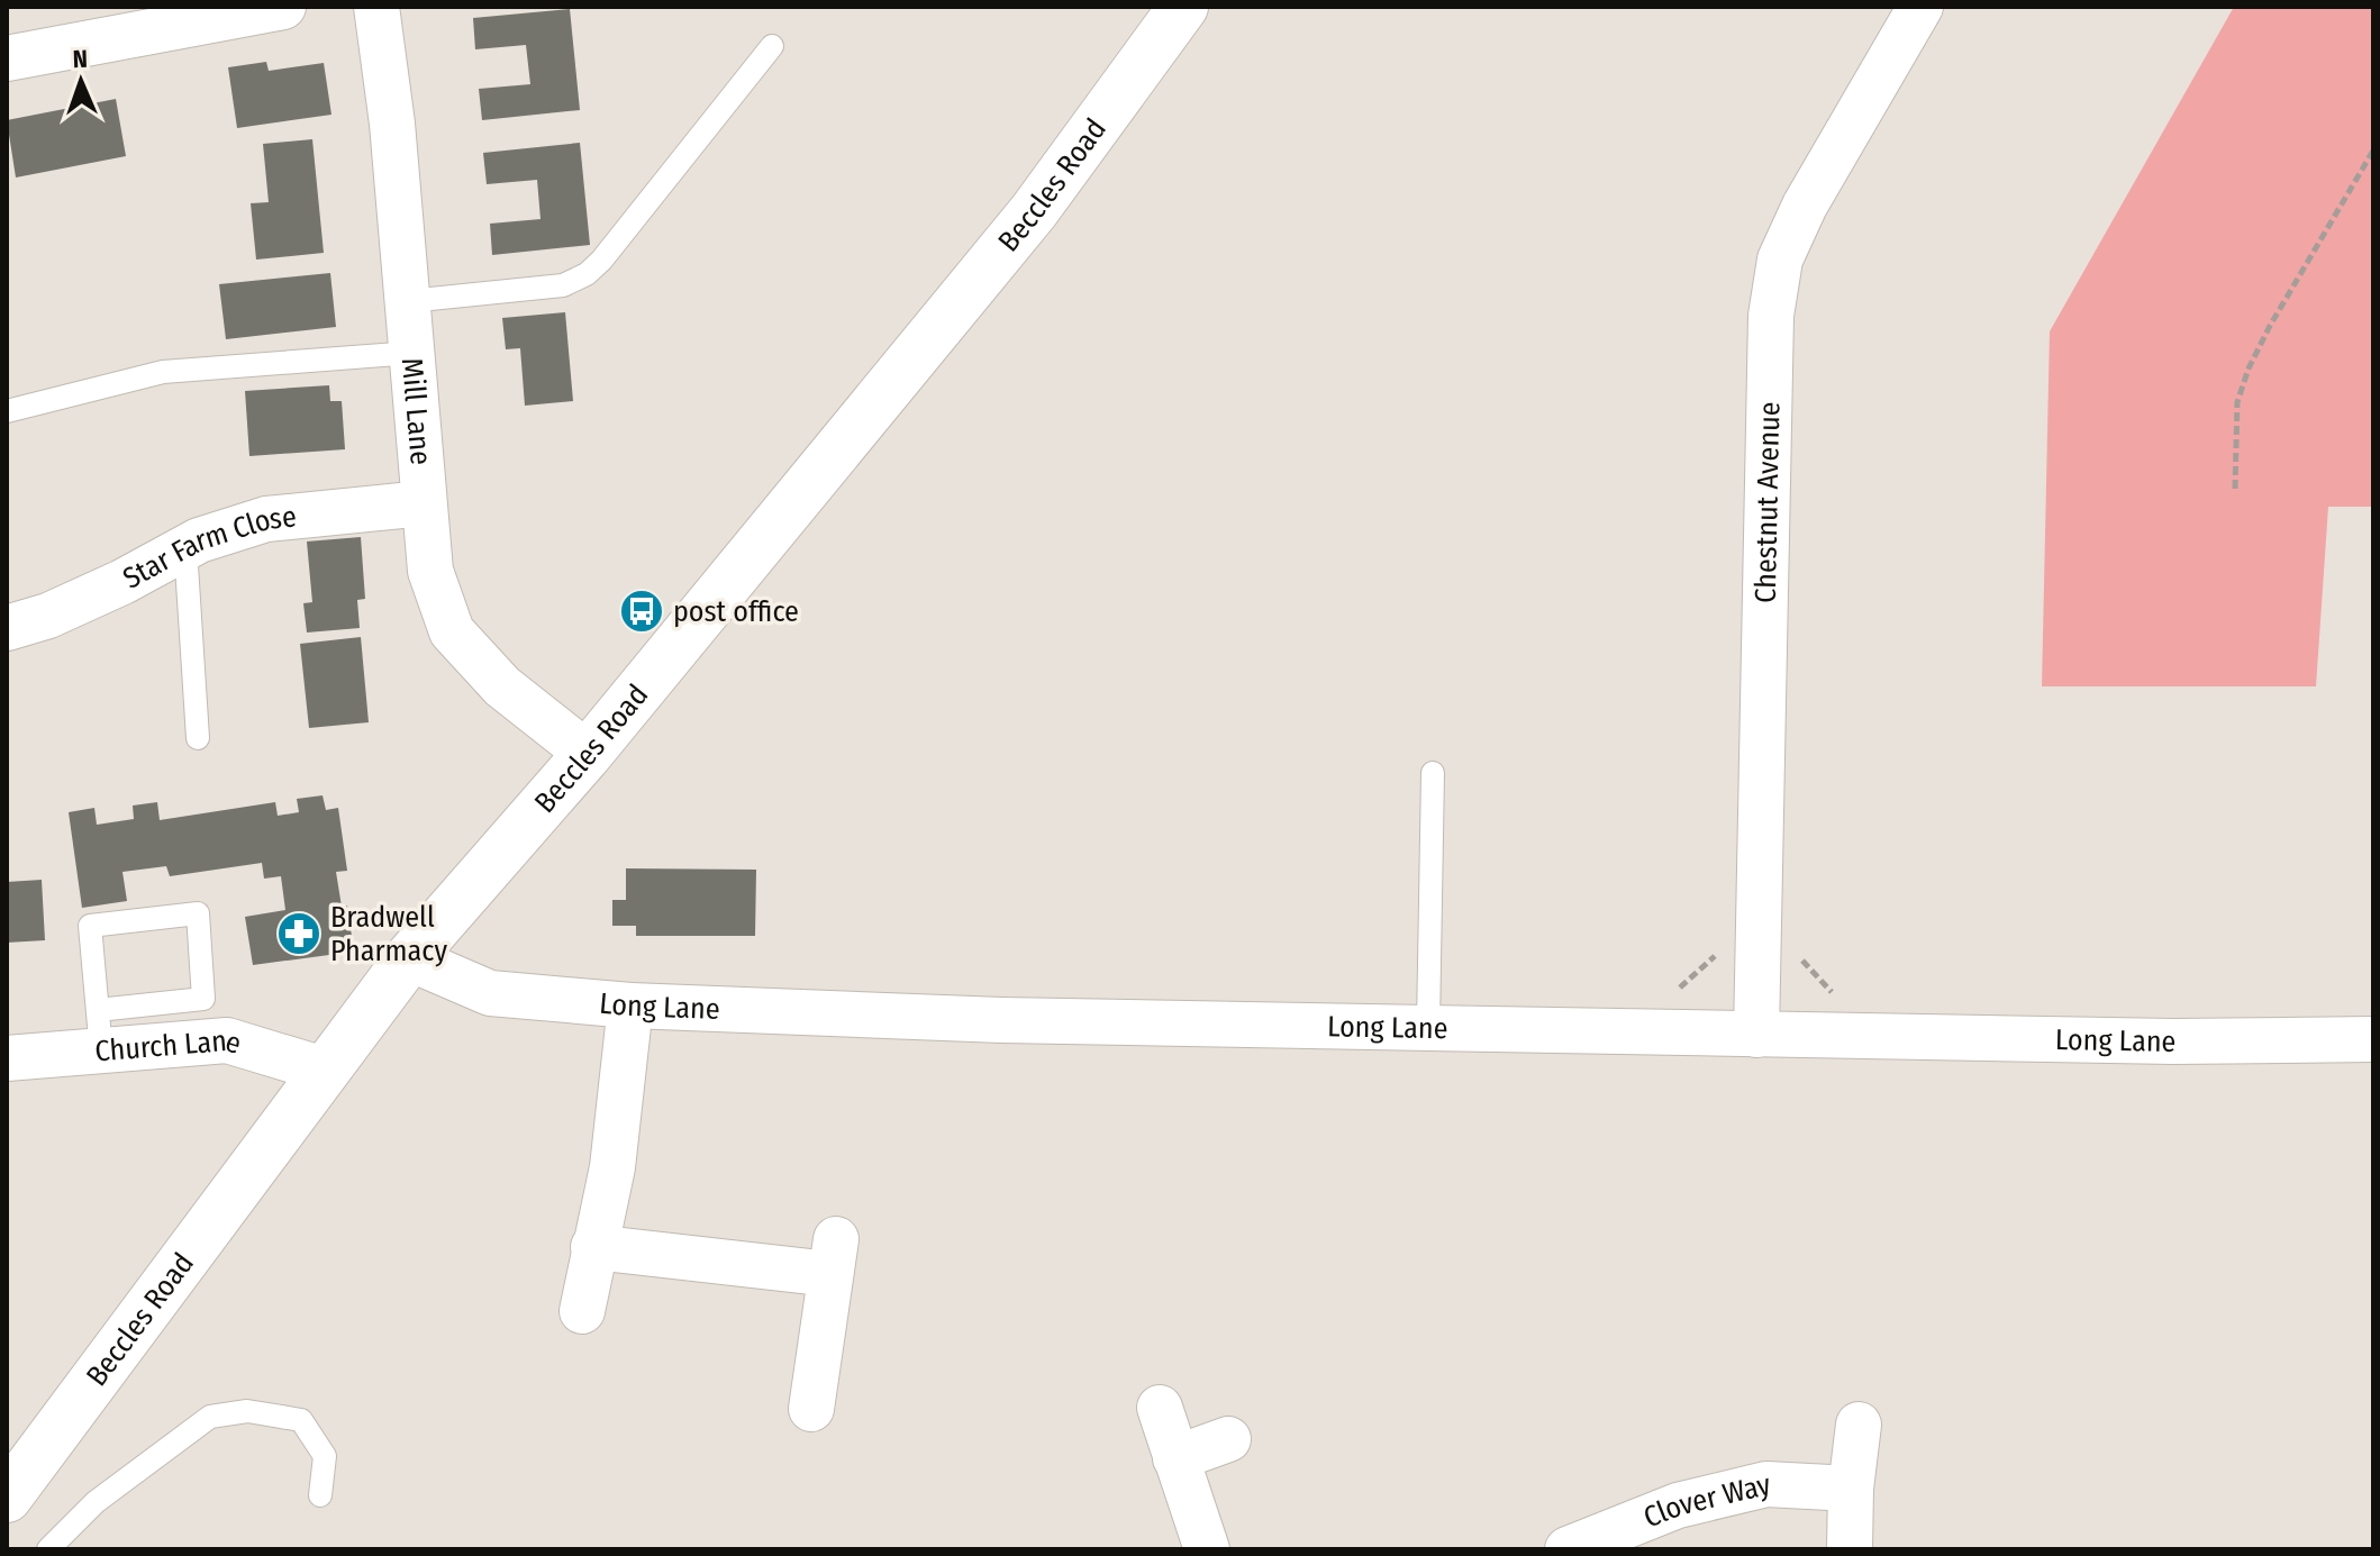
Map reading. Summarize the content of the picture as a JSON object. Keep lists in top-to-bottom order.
{
  "streets": {
    "highway": ["Beccles Road"],
    "street": [
      "Mill Lane",
      "Chestnut Avenue",
      "Star Farm Close",
      "Long Lane",
      "Church Lane",
      "Clover Way"
    ]
  },
  "crossings": [
    ["Beccles Road", "Mill Lane"],
    ["Beccles Road", "Long Lane"],
    ["Beccles Road", "Church Lane"],
    ["Mill Lane", "Star Farm Close"],
    ["Chestnut Avenue", "Long Lane"]
  ],
  "places": {
    "bus stop": ["post office"],
    "pharmacy": ["Bradwell Pharmacy"]
  },
  "north": "top"
}
